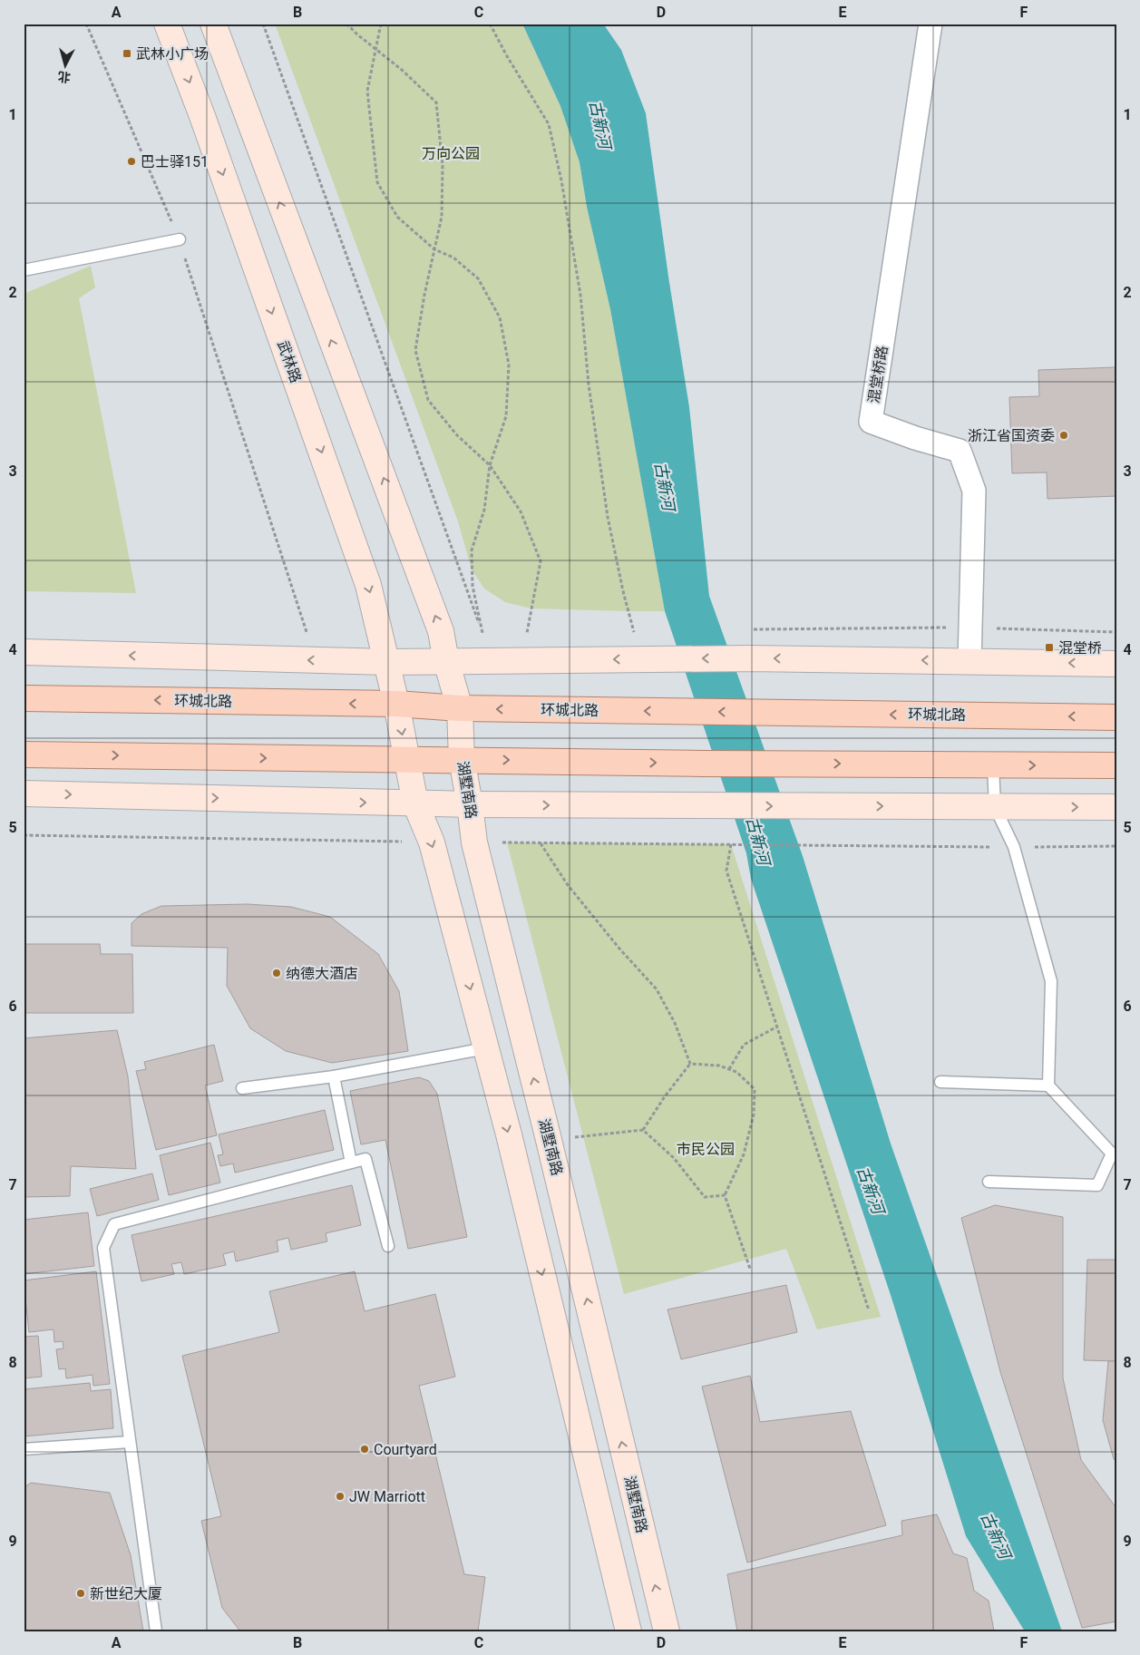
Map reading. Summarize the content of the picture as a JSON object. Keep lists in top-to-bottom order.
{
  "streets": {
    "main road": ["武林路", "环城北路", "湖墅南路"],
    "street": ["混堂桥路"]
  },
  "crossings": [
    ["武林路", "环城北路"],
    ["环城北路", "湖墅南路"]
  ],
  "water": ["古新河"],
  "parks": ["万向公园", "市民公园"],
  "places": {
    "transit": ["武林小广场", "混堂桥"],
    "other": [
      "巴士驿151",
      "浙江省国资委",
      "纳德大酒店",
      "Courtyard",
      "JW Marriott",
      "新世纪大厦"
    ]
  },
  "north": "bottom",
  "grid": {
    "columns": [
      "A",
      "B",
      "C",
      "D",
      "E",
      "F"
    ],
    "rows": [
      "1",
      "2",
      "3",
      "4",
      "5",
      "6",
      "7",
      "8",
      "9"
    ]
  }
}
